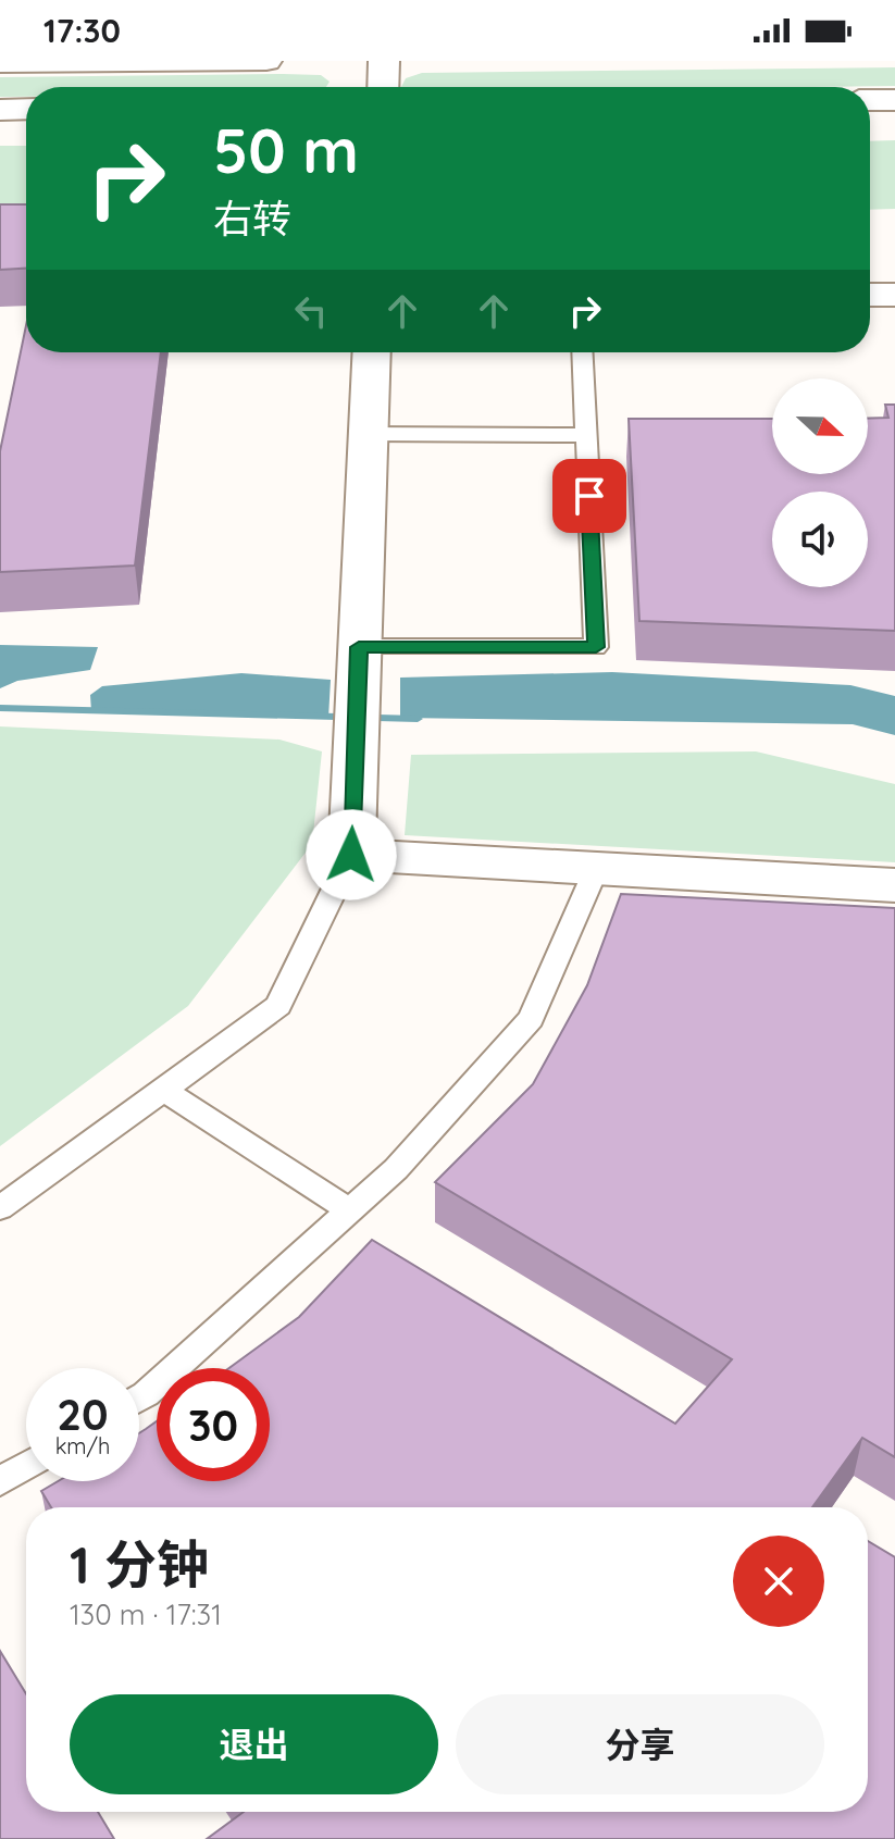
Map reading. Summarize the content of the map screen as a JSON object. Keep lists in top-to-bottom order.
{
  "north": "right",
  "page": {
    "status": "17:30",
    "turn": ["50 m", "右转"],
    "speed": "20 km/h",
    "limit": "30",
    "heading": ["1 分钟", "130 m · 17:31"],
    "buttons": ["退出", "分享"]
  }
}
